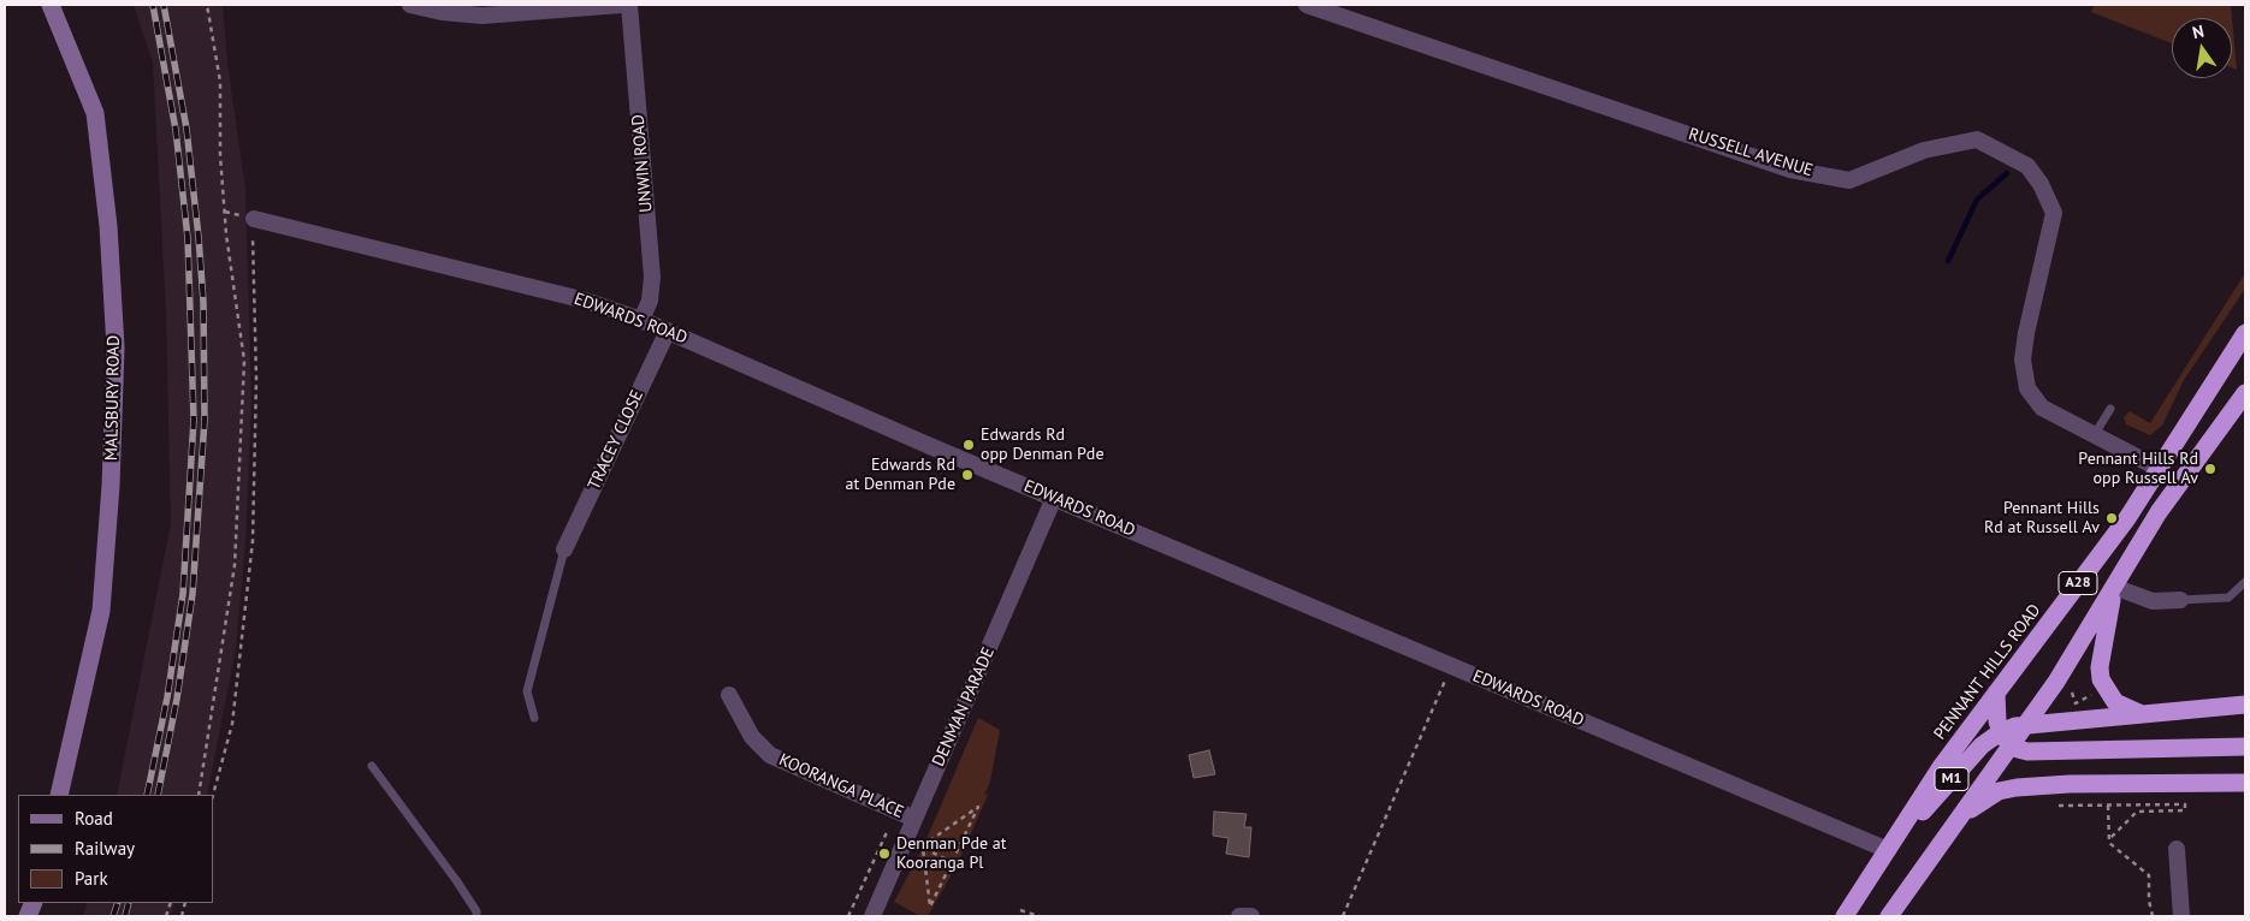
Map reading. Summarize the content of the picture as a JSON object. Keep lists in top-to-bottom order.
{
  "streets": {
    "highway": ["A28", "PENNANT HILLS ROAD", "M1"],
    "street": [
      "RUSSELL AVENUE",
      "UNWIN ROAD",
      "EDWARDS ROAD",
      "MALSBURY ROAD",
      "TRACEY CLOSE",
      "DENMAN PARADE",
      "KOORANGA PLACE"
    ]
  },
  "crossings": [
    ["RUSSELL AVENUE", "PENNANT HILLS ROAD"],
    ["UNWIN ROAD", "EDWARDS ROAD"],
    ["EDWARDS ROAD", "TRACEY CLOSE"],
    ["EDWARDS ROAD", "PENNANT HILLS ROAD"],
    ["EDWARDS ROAD", "DENMAN PARADE"],
    ["EDWARDS ROAD", "M1"],
    ["A28", "M1"],
    ["PENNANT HILLS ROAD", "M1"],
    ["DENMAN PARADE", "KOORANGA PLACE"]
  ],
  "places": [
    "Edwards Rd opp Denman Pde",
    "Pennant Hills Rd opp Russell Av",
    "Edwards Rd at Denman Pde",
    "Pennant Hills Rd at Russell Av",
    "Denman Pde at Kooranga Pl"
  ],
  "legend": ["Road", "Railway", "Park"],
  "north": "top"
}
